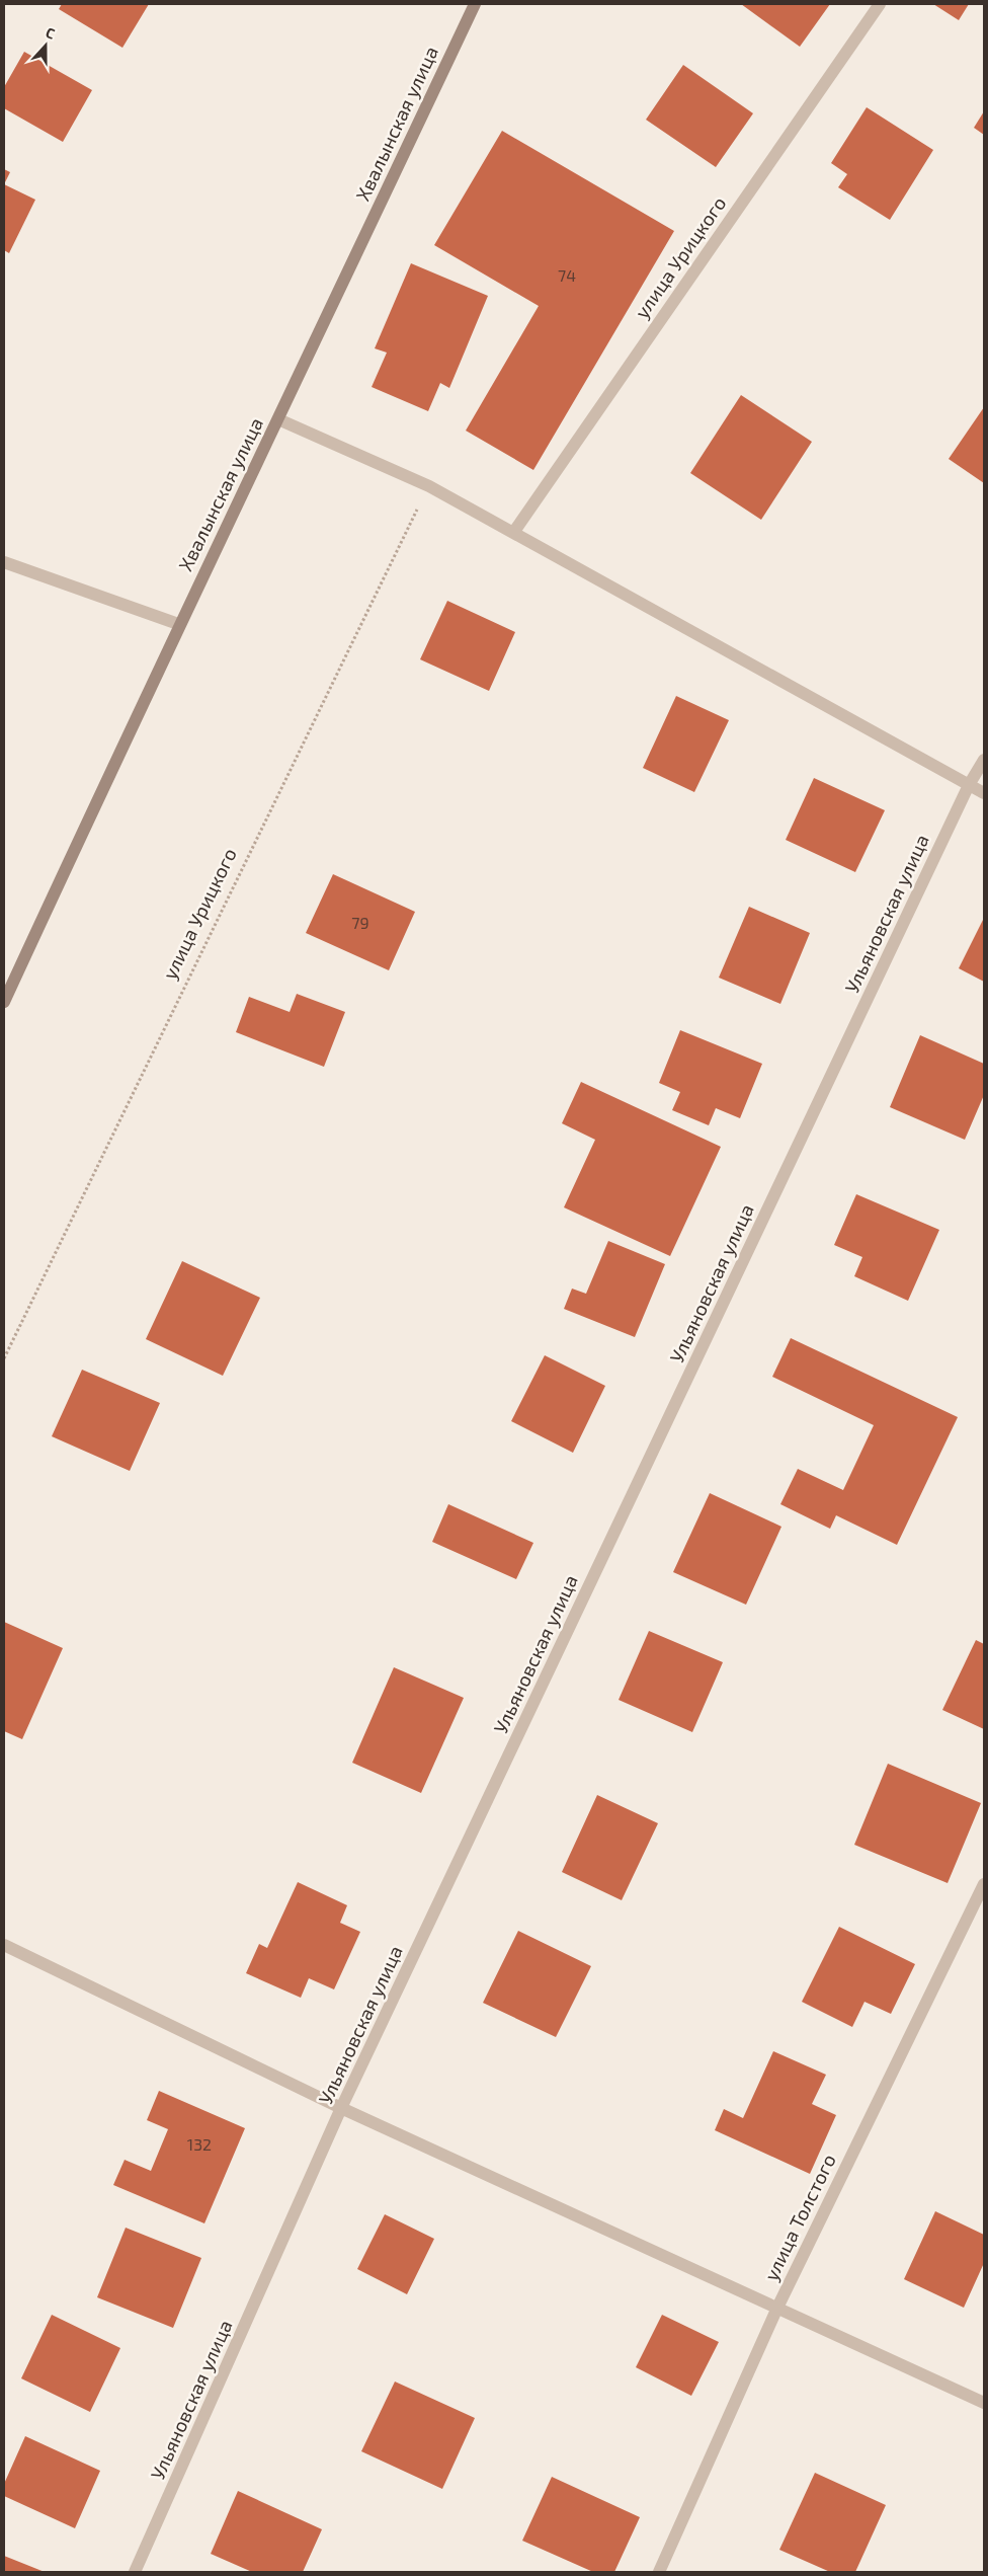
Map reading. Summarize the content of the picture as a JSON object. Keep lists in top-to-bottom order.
{
  "streets": {
    "street": [
      "Хвалынская улица",
      "улица Урицкого",
      "Ульяновская улица",
      "улица Толстого"
    ]
  },
  "house_numbers": ["74", "79", "132"],
  "north": "top"
}
